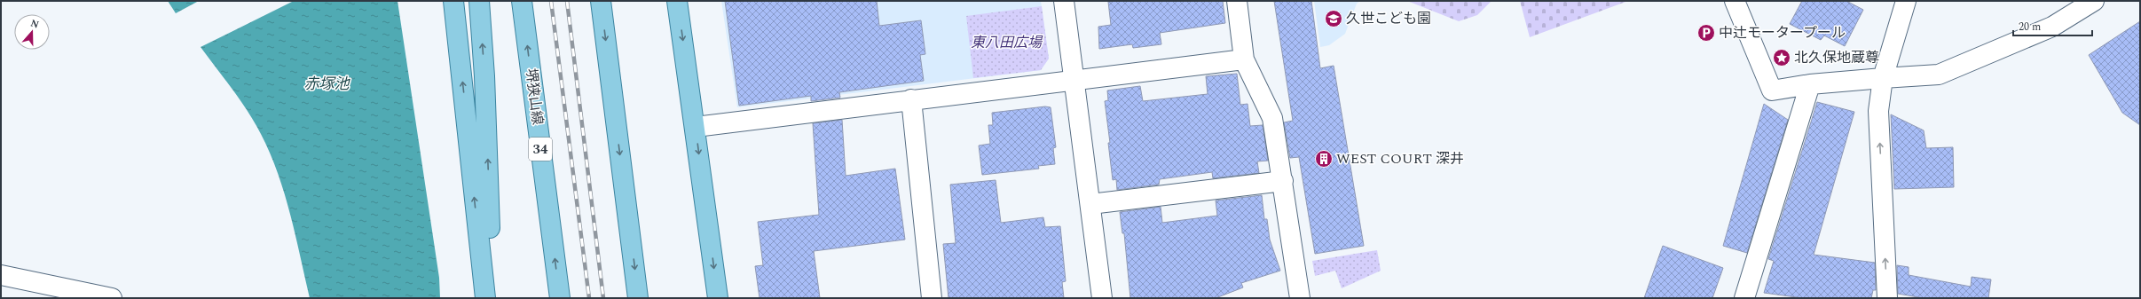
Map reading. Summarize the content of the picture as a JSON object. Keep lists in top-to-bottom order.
{
  "streets": {
    "main road": ["堺狭山線", "34"]
  },
  "water": ["赤塚池"],
  "parks": ["東八田広場"],
  "places": {
    "school or university": ["久世こども園"],
    "parking": ["中辻モータープール"],
    "place": ["北久保地蔵尊"],
    "building": ["WEST COURT 深井"]
  },
  "scale_bar": "20 m",
  "north": "top"
}
